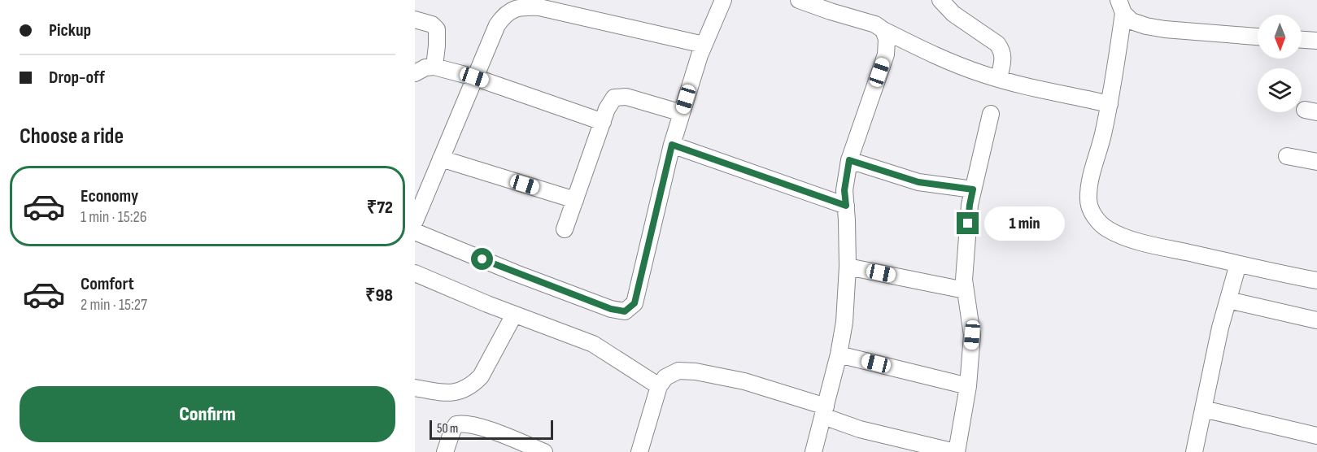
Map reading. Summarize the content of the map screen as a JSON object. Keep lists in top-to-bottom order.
{
  "scale_bar": "50 m",
  "north": "bottom",
  "page": {
    "banner": ["Pickup", "Drop-off"],
    "heading": "Choose a ride",
    "list": [
      {
        "name": "Economy",
        "note": "1 min · 15:26",
        "value": "₹72"
      },
      {
        "name": "Comfort",
        "note": "2 min · 15:27",
        "value": "₹98"
      }
    ],
    "bubble": "1 min",
    "buttons": "Confirm",
    "scale": "50 m"
  }
}
